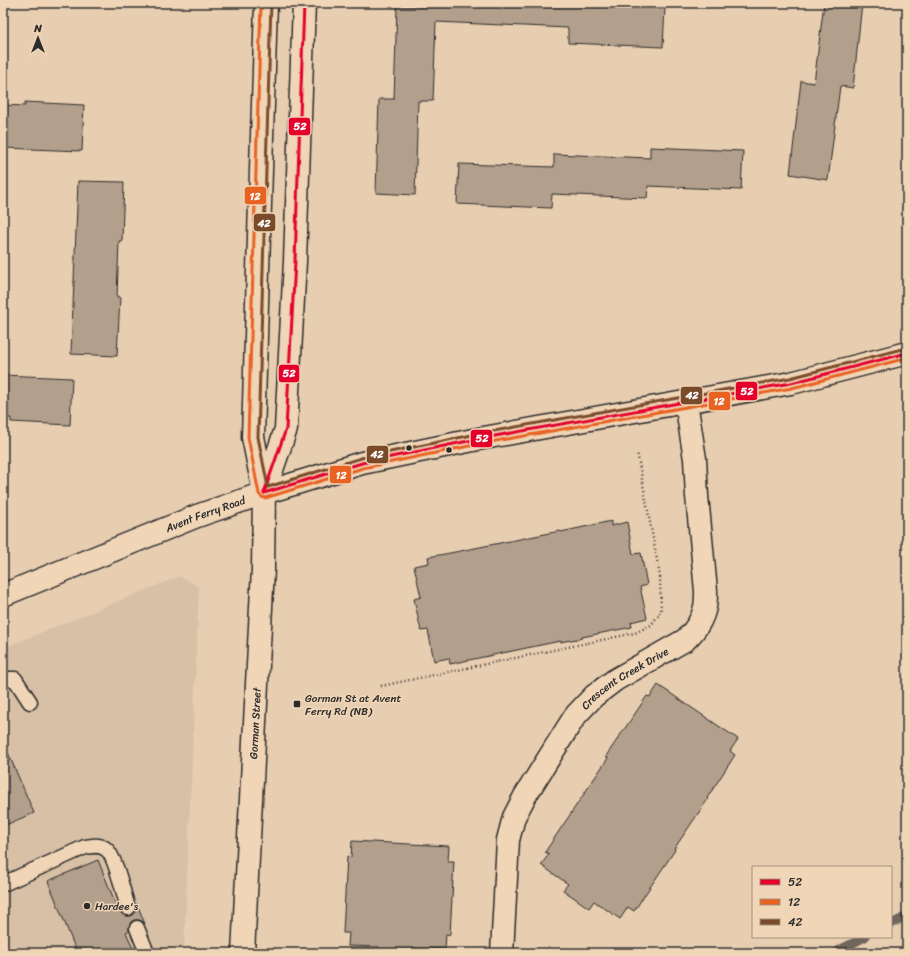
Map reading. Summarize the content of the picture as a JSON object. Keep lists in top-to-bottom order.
{
  "streets": {
    "main road": ["Avent Ferry Road", "Crescent Creek Drive", "Gorman Street"]
  },
  "crossings": [
    ["Avent Ferry Road", "Crescent Creek Drive"],
    ["Avent Ferry Road", "Gorman Street"]
  ],
  "places": {
    "transit": ["Gorman St at Avent Ferry Rd (NB)"],
    "other": ["Hardee's"]
  },
  "lines": ["transit line 52", "transit line 12", "transit line 42"],
  "legend": ["52", "12", "42"],
  "north": "top"
}
